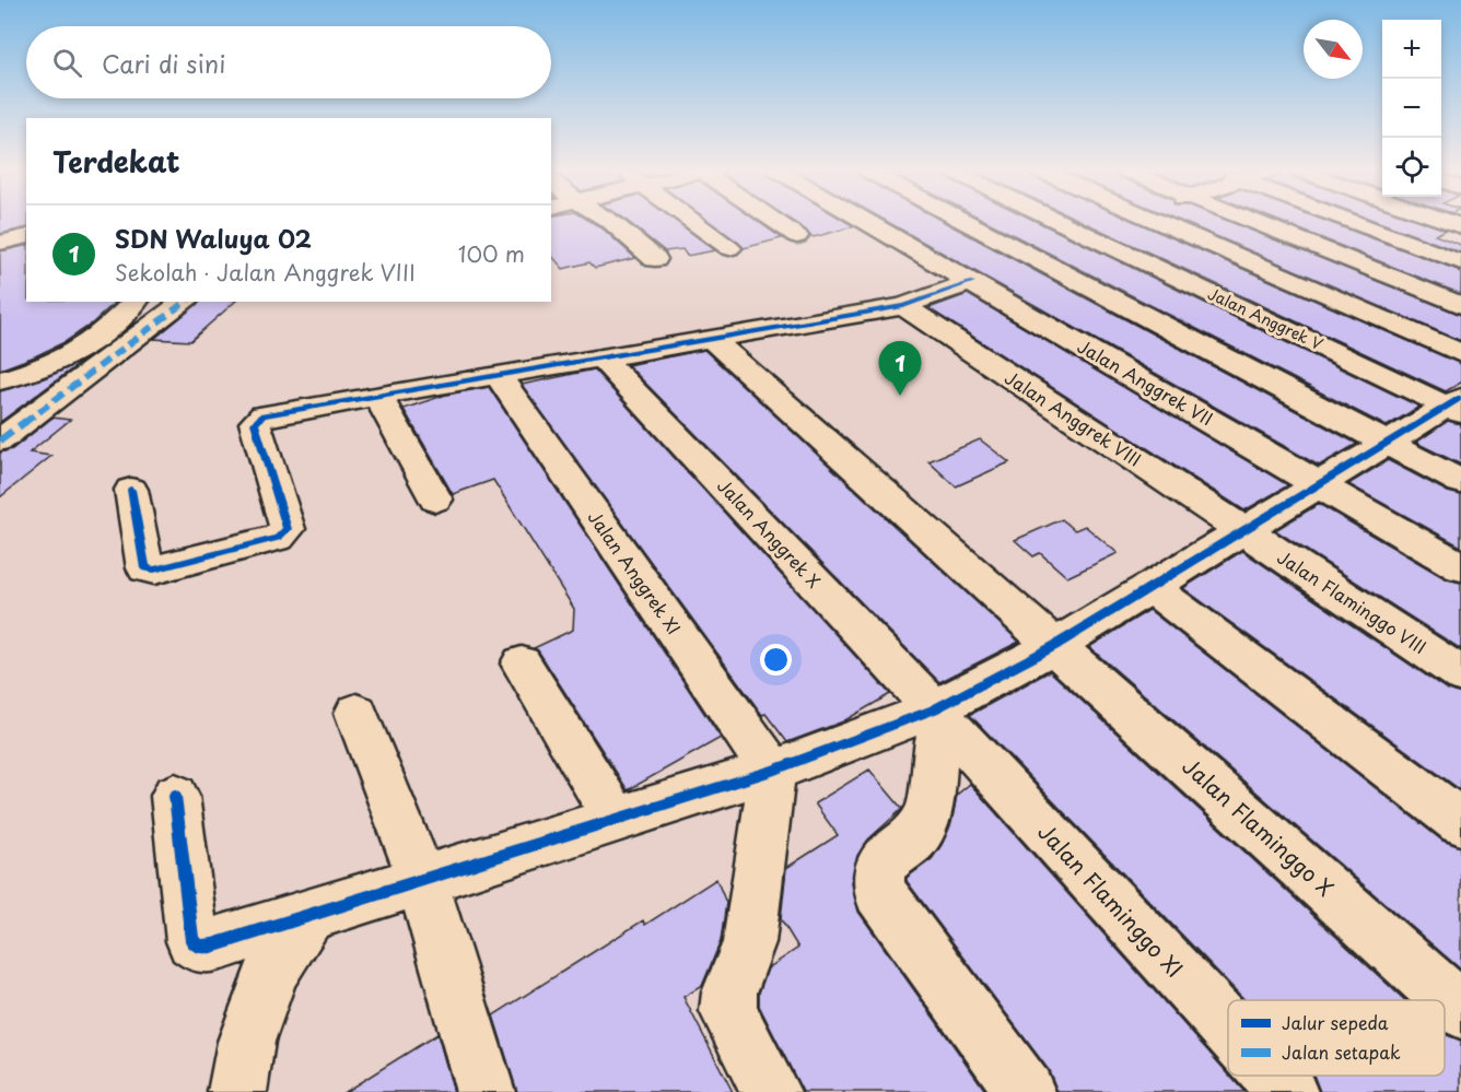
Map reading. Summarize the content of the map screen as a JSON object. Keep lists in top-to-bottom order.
{
  "streets": {
    "street": [
      "Jalan Anggrek V",
      "Jalan Anggrek VII",
      "Jalan Anggrek VIII",
      "Jalan Anggrek X",
      "Jalan Anggrek XI",
      "Jalan Flaminggo VIII",
      "Jalan Flaminggo X",
      "Jalan Flaminggo XI"
    ]
  },
  "crossings": [
    ["Jalan Anggrek VIII", "Jalan Flaminggo VIII"],
    ["Jalan Anggrek X", "Jalan Flaminggo XI"]
  ],
  "legend": ["Jalur sepeda", "Jalan setapak"],
  "north": "bottom right",
  "page": {
    "map_buttons": ["+", "−"],
    "search": "Cari di sini",
    "heading": "Terdekat",
    "list": [
      {
        "mark": "1",
        "name": "SDN Waluya 02",
        "note": "Sekolah · Jalan Anggrek VIII",
        "value": "100 m"
      }
    ],
    "pins": "1"
  }
}
